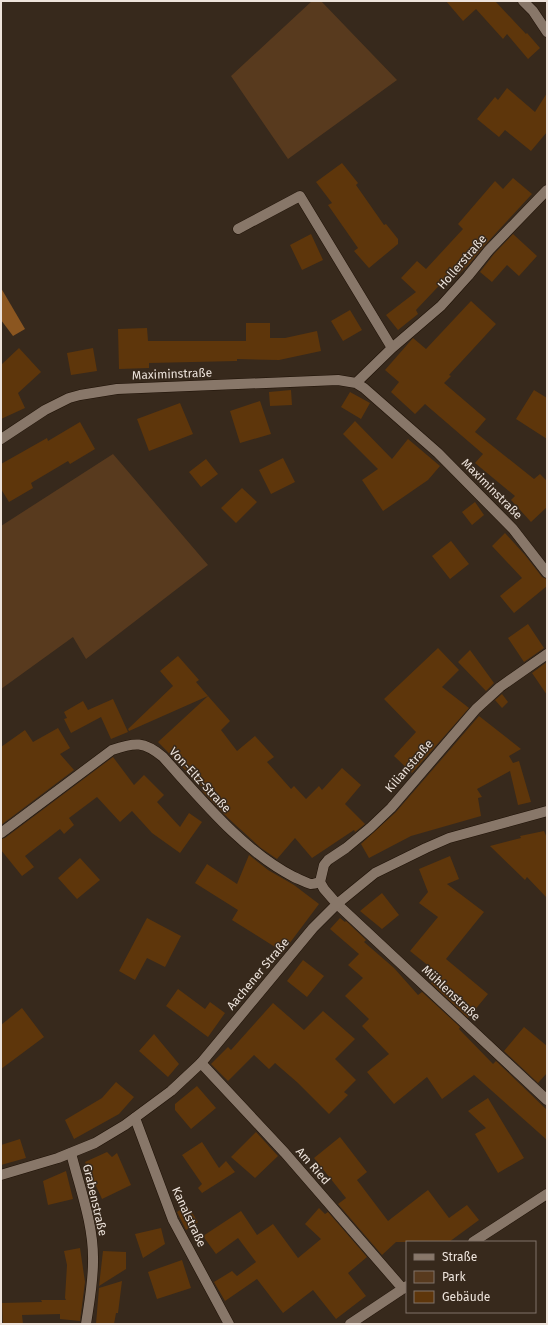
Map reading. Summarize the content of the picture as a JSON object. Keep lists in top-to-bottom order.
{
  "streets": {
    "street": [
      "Hollerstraße",
      "Maximinstraße",
      "Kilianstraße",
      "Von-Eltz-Straße",
      "Aachener Straße",
      "Mühlenstraße",
      "Am Ried",
      "Grabenstraße",
      "Kanalstraße"
    ]
  },
  "crossings": [
    ["Kilianstraße", "Von-Eltz-Straße"],
    ["Aachener Straße", "Mühlenstraße"],
    ["Aachener Straße", "Am Ried"],
    ["Aachener Straße", "Grabenstraße"],
    ["Aachener Straße", "Kanalstraße"]
  ],
  "legend": ["Straße", "Park", "Gebäude"]
}
